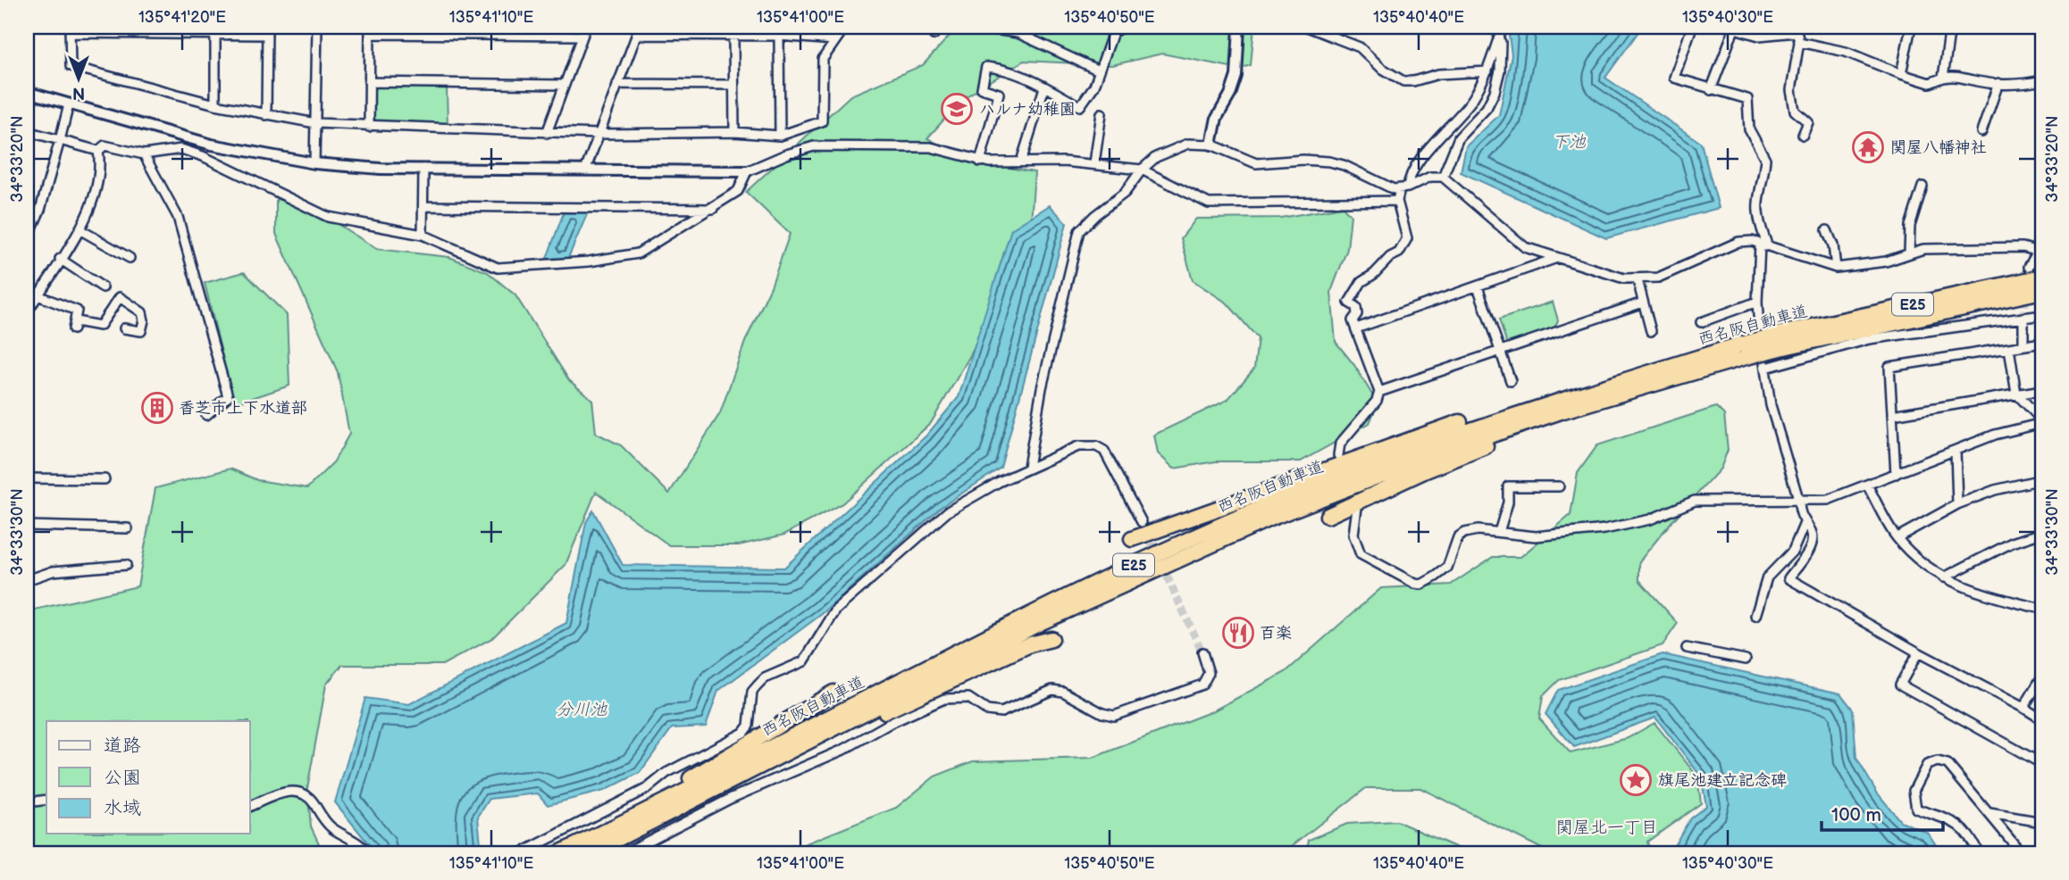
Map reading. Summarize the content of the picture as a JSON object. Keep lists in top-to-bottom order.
{
  "streets": {
    "highway": ["E25", "西名阪自動車道"]
  },
  "districts": ["関屋北一丁目"],
  "water": ["下池", "分川池"],
  "places": {
    "school or university": ["ハルナ幼稚園"],
    "temple": ["関屋八幡神社"],
    "building": ["香芝市上下水道部"],
    "restaurant": ["百楽"],
    "place": ["旗尾池建立記念碑"]
  },
  "legend": ["道路", "公園", "水域"],
  "scale_bar": "100 m",
  "north": "bottom",
  "coordinates": [
    "135°41'20\"E",
    "135°41'10\"E",
    "135°41'00\"E",
    "135°40'50\"E",
    "135°40'40\"E",
    "135°40'30\"E",
    "34°33'20\"N",
    "34°33'30\"N"
  ]
}
